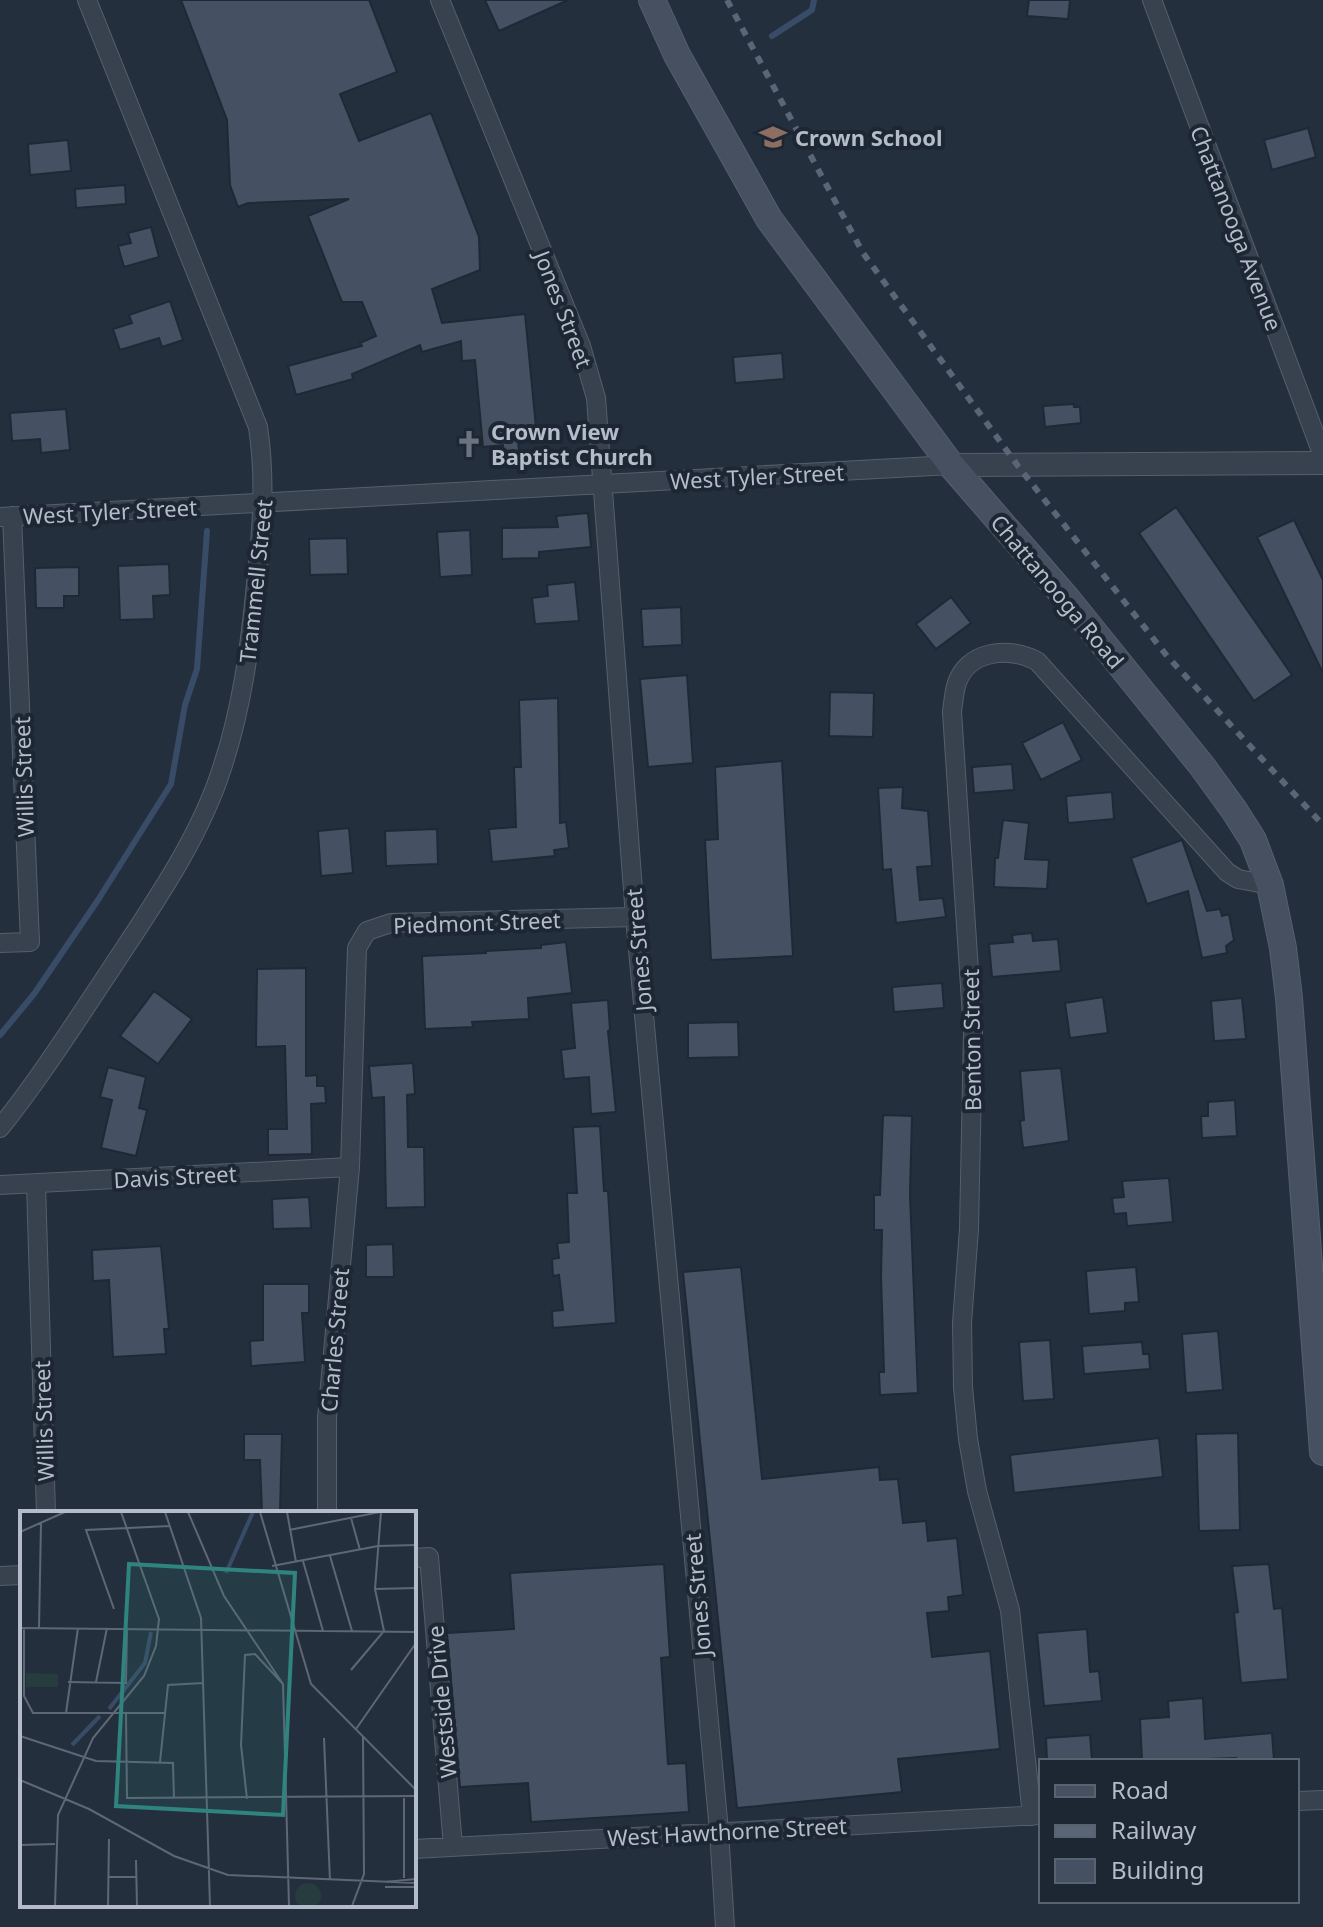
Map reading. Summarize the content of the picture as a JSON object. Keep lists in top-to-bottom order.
{
  "streets": {
    "main road": ["Chattanooga Road"],
    "street": [
      "Chattanooga Avenue",
      "Jones Street",
      "West Tyler Street",
      "Trammell Street",
      "Willis Street",
      "Piedmont Street",
      "Benton Street",
      "Davis Street",
      "Charles Street",
      "Westside Drive",
      "West Hawthorne Street"
    ]
  },
  "crossings": [
    ["Jones Street", "West Tyler Street"],
    ["Jones Street", "Piedmont Street"],
    ["Jones Street", "West Hawthorne Street"],
    ["West Tyler Street", "Trammell Street"],
    ["West Tyler Street", "Chattanooga Road"],
    ["West Tyler Street", "Willis Street"],
    ["Chattanooga Road", "Benton Street"],
    ["Willis Street", "Davis Street"],
    ["Piedmont Street", "Davis Street"],
    ["Piedmont Street", "Charles Street"],
    ["Benton Street", "West Hawthorne Street"],
    ["Davis Street", "Charles Street"],
    ["Westside Drive", "West Hawthorne Street"]
  ],
  "places": {
    "school or university": ["Crown School"],
    "church": ["Crown View Baptist Church"]
  },
  "legend": ["Road", "Railway", "Building"]
}
